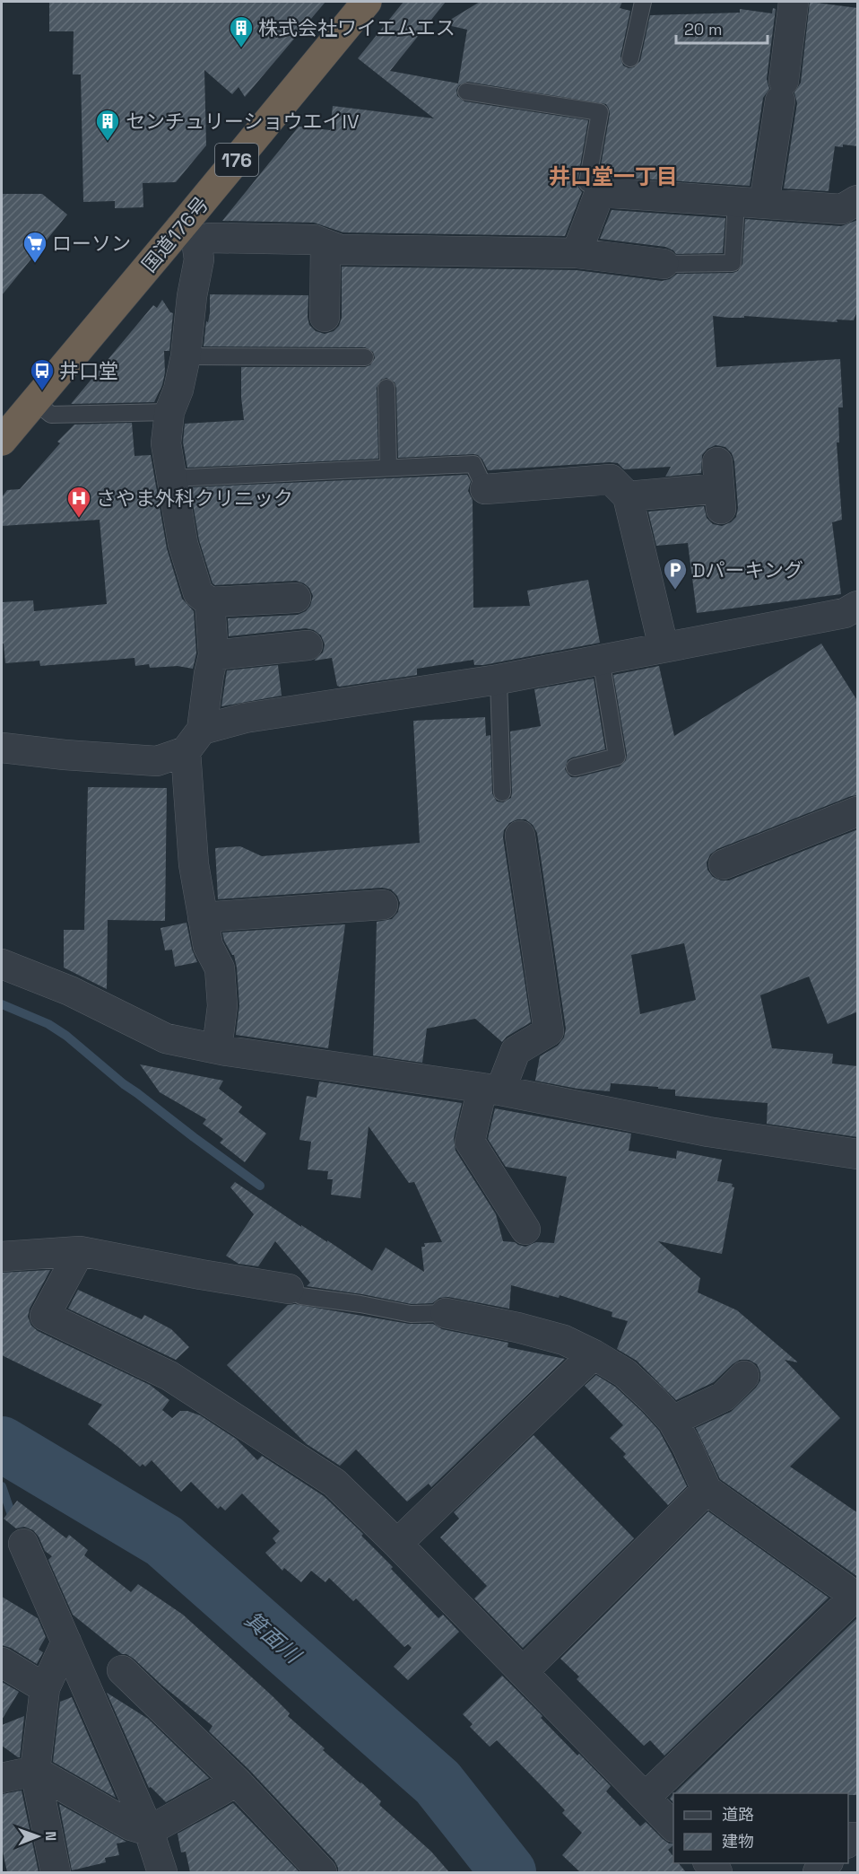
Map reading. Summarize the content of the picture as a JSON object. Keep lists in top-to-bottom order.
{
  "streets": {
    "highway": ["176", "国道176号"]
  },
  "districts": ["井口堂一丁目"],
  "water": ["箕面川"],
  "places": {
    "building": ["株式会社ワイエムエス", "センチュリーショウエイIV"],
    "supermarket": ["ローソン"],
    "bus stop": ["井口堂"],
    "hospital": ["さやま外科クリニック"],
    "parking": ["Dパーキング"]
  },
  "legend": ["道路", "建物"],
  "scale_bar": "20 m",
  "north": "right"
}
